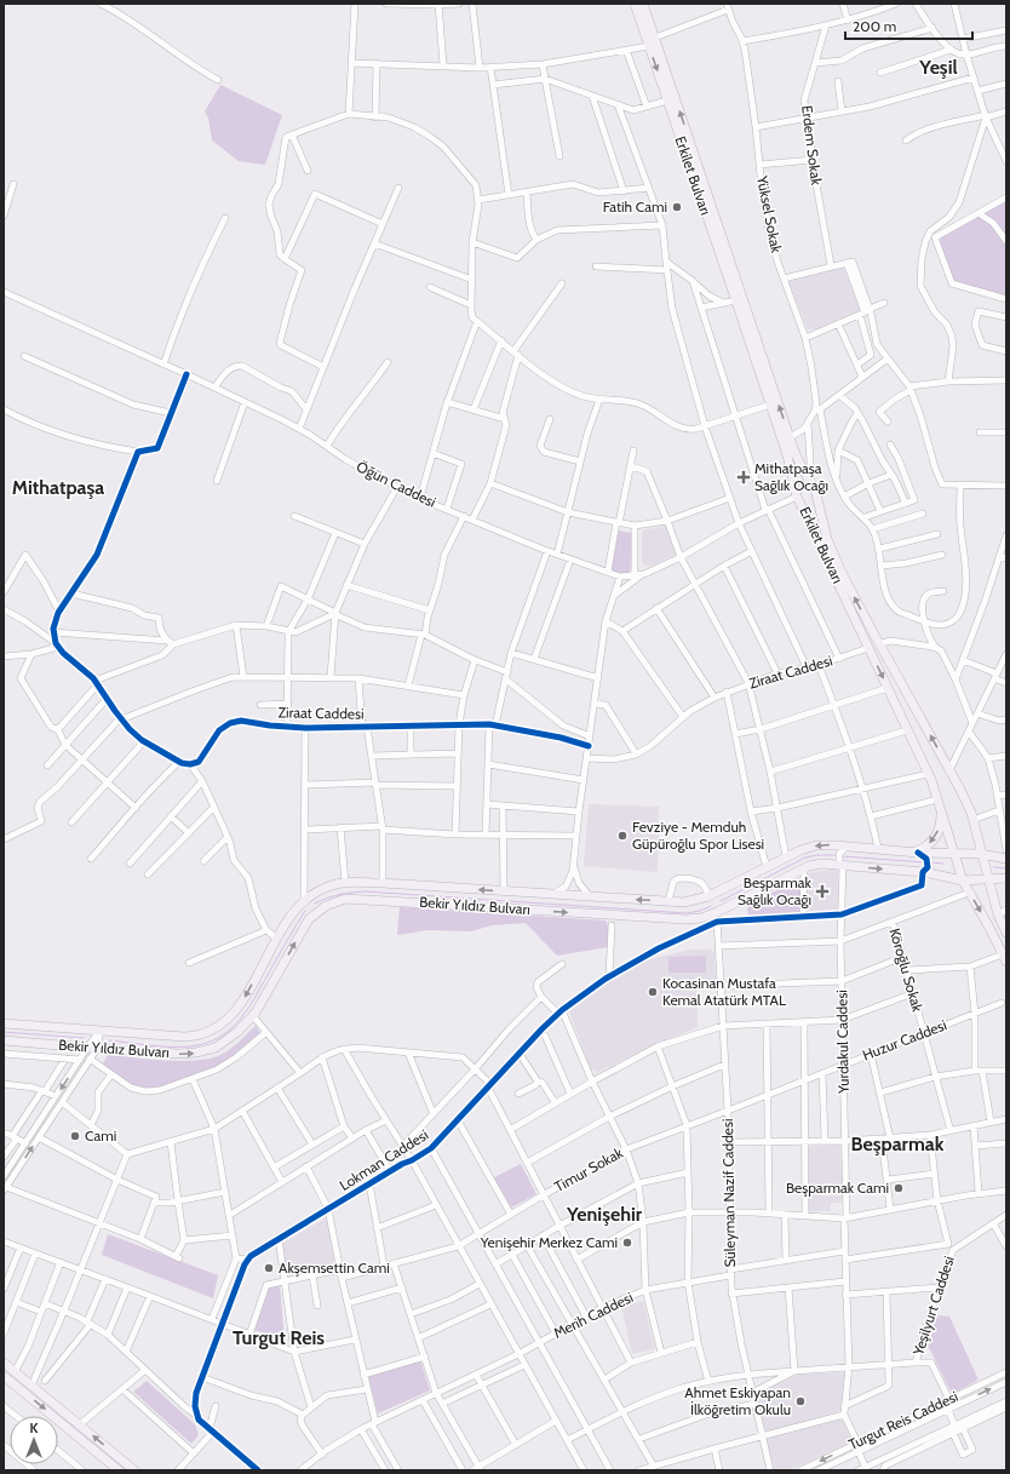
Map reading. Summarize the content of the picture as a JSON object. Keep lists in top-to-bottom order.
{
  "streets": {
    "main road": ["Erkilet Bulvarı", "Bekir Yıldız Bulvarı"],
    "street": [
      "Erdem Sokak",
      "Yüksel Sokak",
      "Öğün Caddesi",
      "Ziraat Caddesi",
      "Köroğlu Sokak",
      "Huzur Caddesi",
      "Yurdakul Caddesi",
      "Lokman Caddesi",
      "Timur Sokak",
      "Süleyman Nazif Caddesi",
      "Yeşilyurt Caddesi",
      "Merih Caddesi",
      "Turgut Reis Caddesi"
    ]
  },
  "crossings": [
    ["Erkilet Bulvarı", "Öğün Caddesi"],
    ["Erkilet Bulvarı", "Ziraat Caddesi"],
    ["Erkilet Bulvarı", "Bekir Yıldız Bulvarı"],
    ["Bekir Yıldız Bulvarı", "Yurdakul Caddesi"],
    ["Bekir Yıldız Bulvarı", "Lokman Caddesi"],
    ["Bekir Yıldız Bulvarı", "Süleyman Nazif Caddesi"],
    ["Köroğlu Sokak", "Huzur Caddesi"],
    ["Huzur Caddesi", "Yurdakul Caddesi"],
    ["Huzur Caddesi", "Timur Sokak"],
    ["Huzur Caddesi", "Süleyman Nazif Caddesi"],
    ["Yurdakul Caddesi", "Yeşilyurt Caddesi"],
    ["Yurdakul Caddesi", "Merih Caddesi"],
    ["Lokman Caddesi", "Timur Sokak"],
    ["Lokman Caddesi", "Süleyman Nazif Caddesi"],
    ["Lokman Caddesi", "Merih Caddesi"],
    ["Timur Sokak", "Süleyman Nazif Caddesi"],
    ["Süleyman Nazif Caddesi", "Yeşilyurt Caddesi"],
    ["Süleyman Nazif Caddesi", "Merih Caddesi"]
  ],
  "districts": [
    "Yeşil",
    "Mithatpaşa",
    "Beşparmak",
    "Yenişehir",
    "Turgut Reis"
  ],
  "places": {
    "other": [
      "Fatih Cami",
      "Fevziye - Memduh Güpüroğlu Spor Lisesi",
      "Kocasinan Mustafa Kemal Atatürk MTAL",
      "Cami",
      "Beşparmak Cami",
      "Yenişehir Merkez Cami",
      "Akşemsettin Cami",
      "Ahmet Eskiyapan İlköğretim Okulu"
    ],
    "health": ["Mithatpaşa Sağlık Ocağı", "Beşparmak Sağlık Ocağı"]
  },
  "scale_bar": "200 m",
  "north": "top"
}
